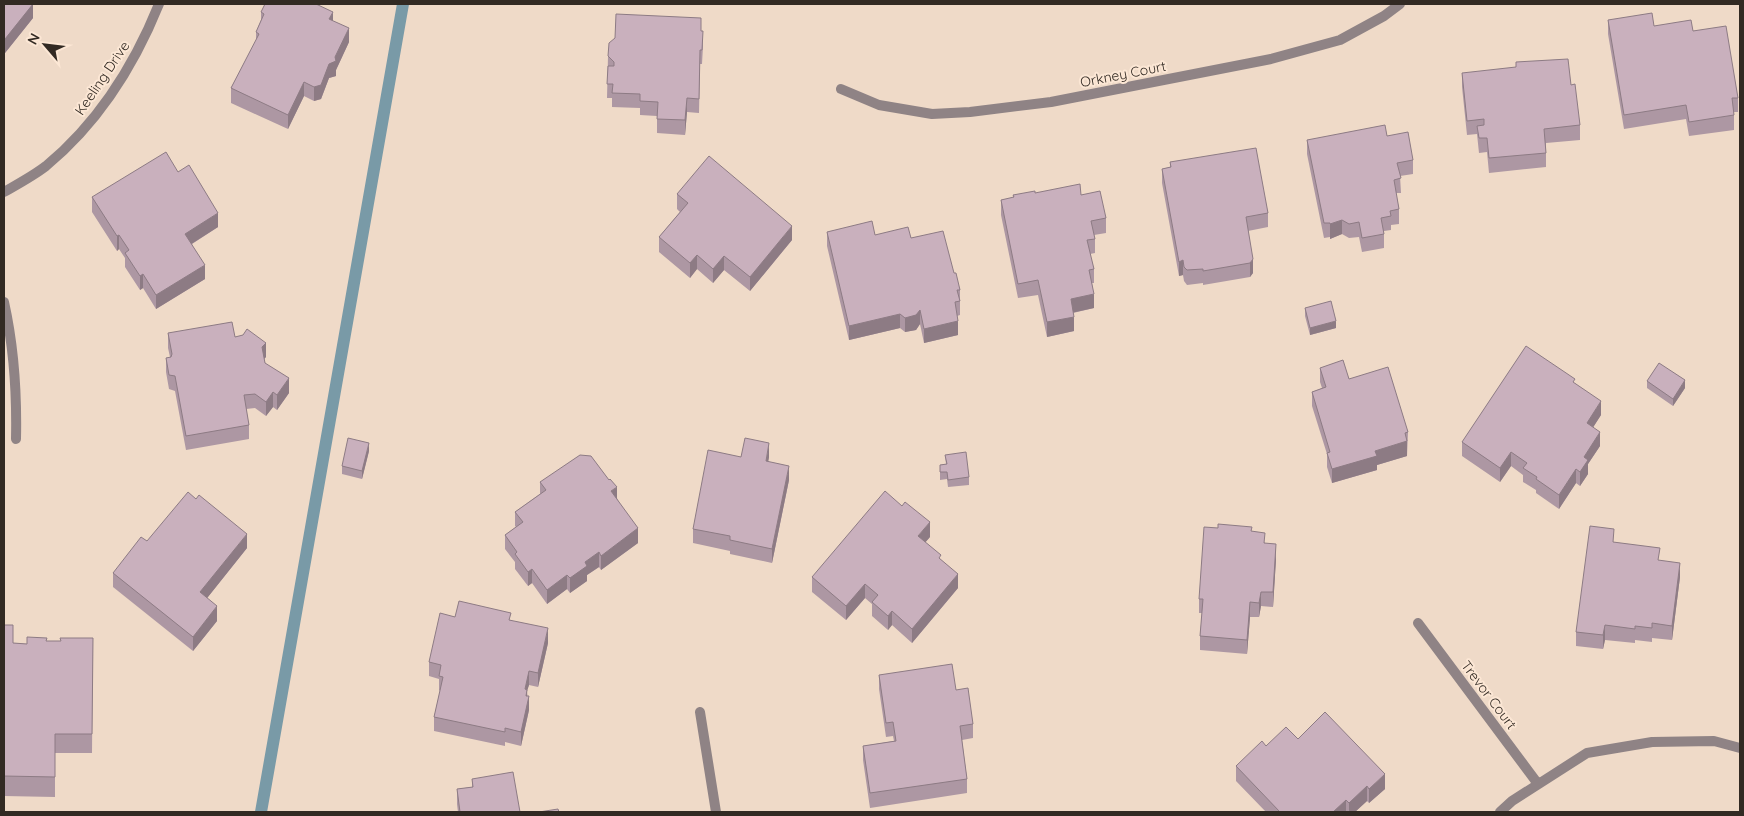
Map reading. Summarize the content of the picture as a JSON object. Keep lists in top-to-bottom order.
{
  "streets": {
    "street": ["Orkney Court", "Keeling Drive", "Trevor Court"]
  },
  "north": "top left"
}
